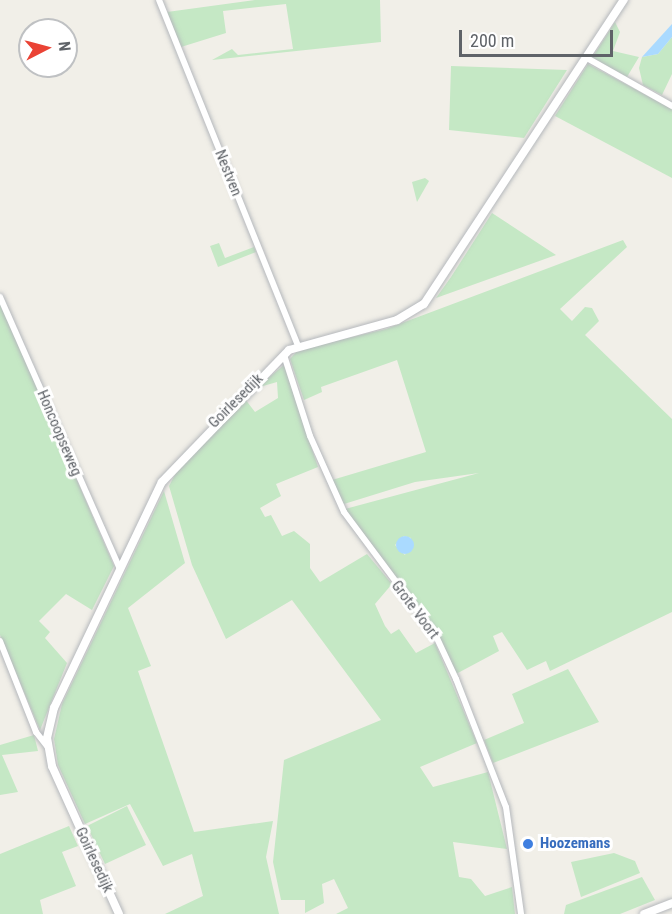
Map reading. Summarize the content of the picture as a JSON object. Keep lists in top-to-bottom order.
{
  "streets": {
    "street": [
      "Nestven",
      "Goirlesedijk",
      "Honcoopseweg",
      "Grote Voort"
    ]
  },
  "crossings": [
    ["Nestven", "Goirlesedijk"],
    ["Goirlesedijk", "Honcoopseweg"],
    ["Goirlesedijk", "Grote Voort"]
  ],
  "places": ["Hoozemans"],
  "scale_bar": "200 m",
  "north": "right"
}
